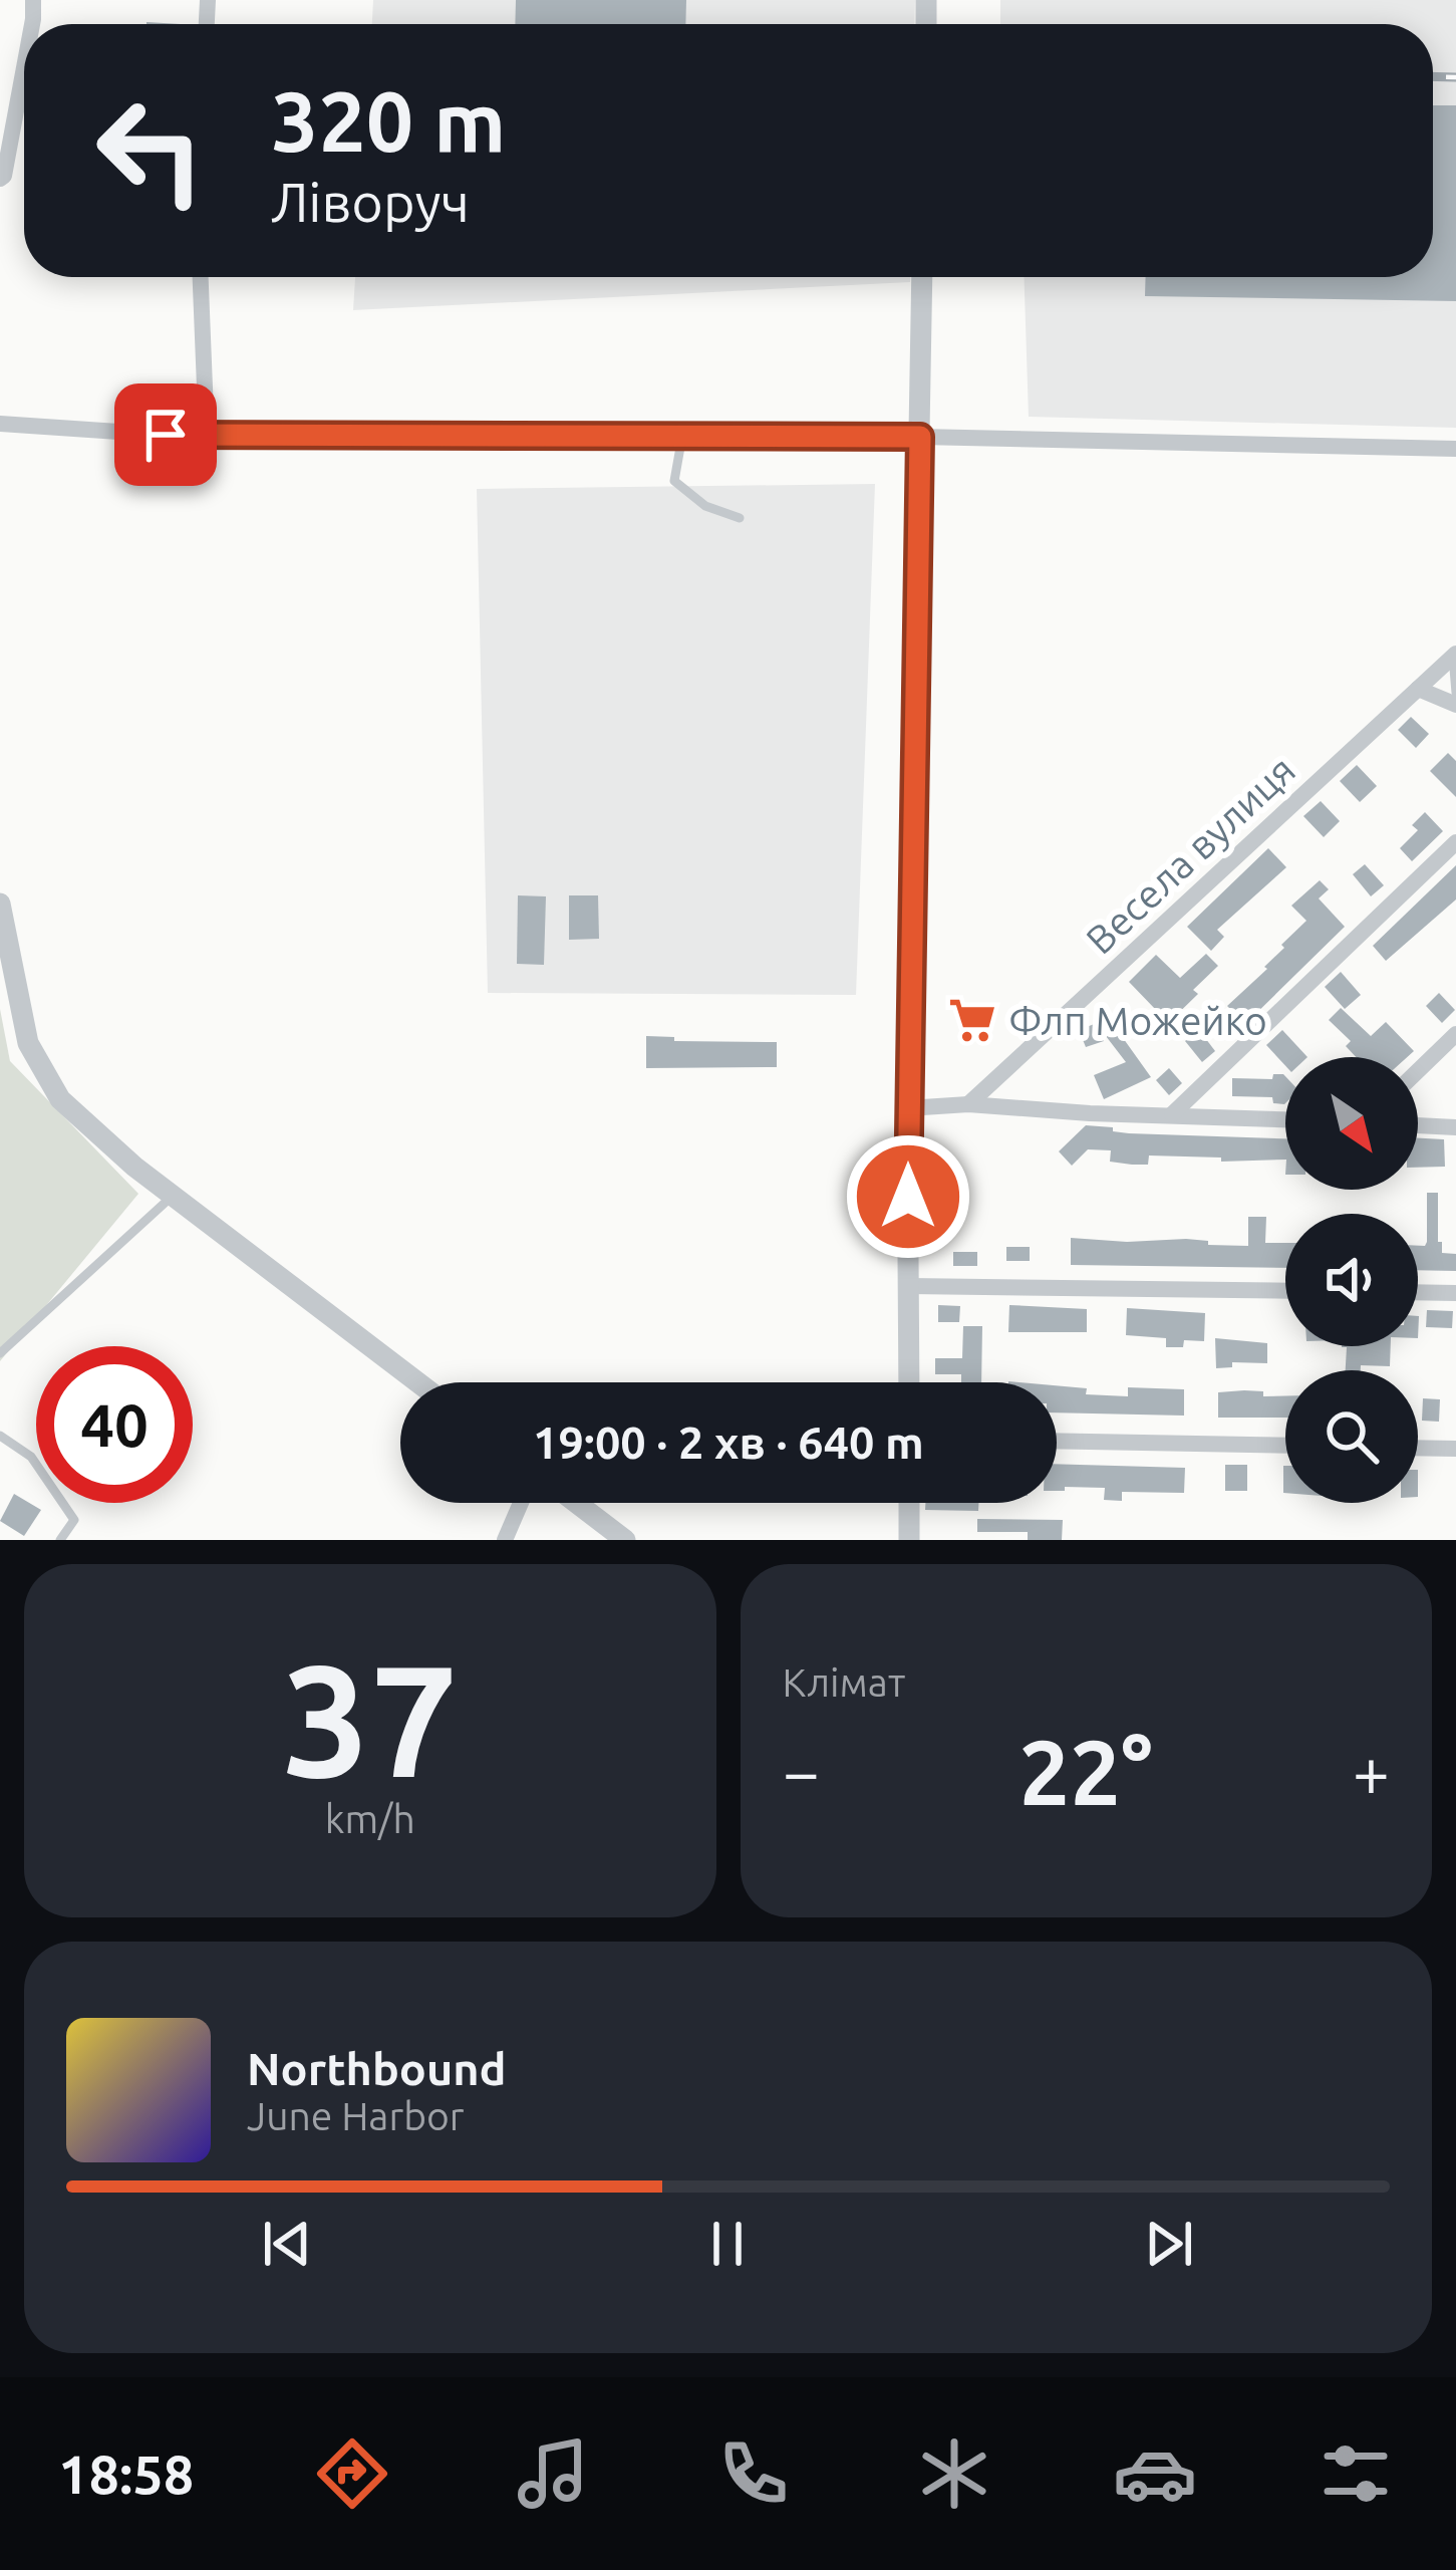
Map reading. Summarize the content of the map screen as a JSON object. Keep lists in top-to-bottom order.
{
  "streets": {
    "street": ["Весела вулиця"]
  },
  "places": {
    "supermarket": ["Флп Можейко"]
  },
  "north": "bottom right",
  "page": {
    "turn": ["320 m", "Ліворуч"],
    "limit": "40",
    "trip": "19:00 · 2 хв · 640 m",
    "tile": [
      ["37", "km/h"],
      "Клімат"
    ],
    "heat": ["−", "22°", "+"],
    "song": ["Northbound", "June Harbor"],
    "tabs": "18:58"
  }
}
